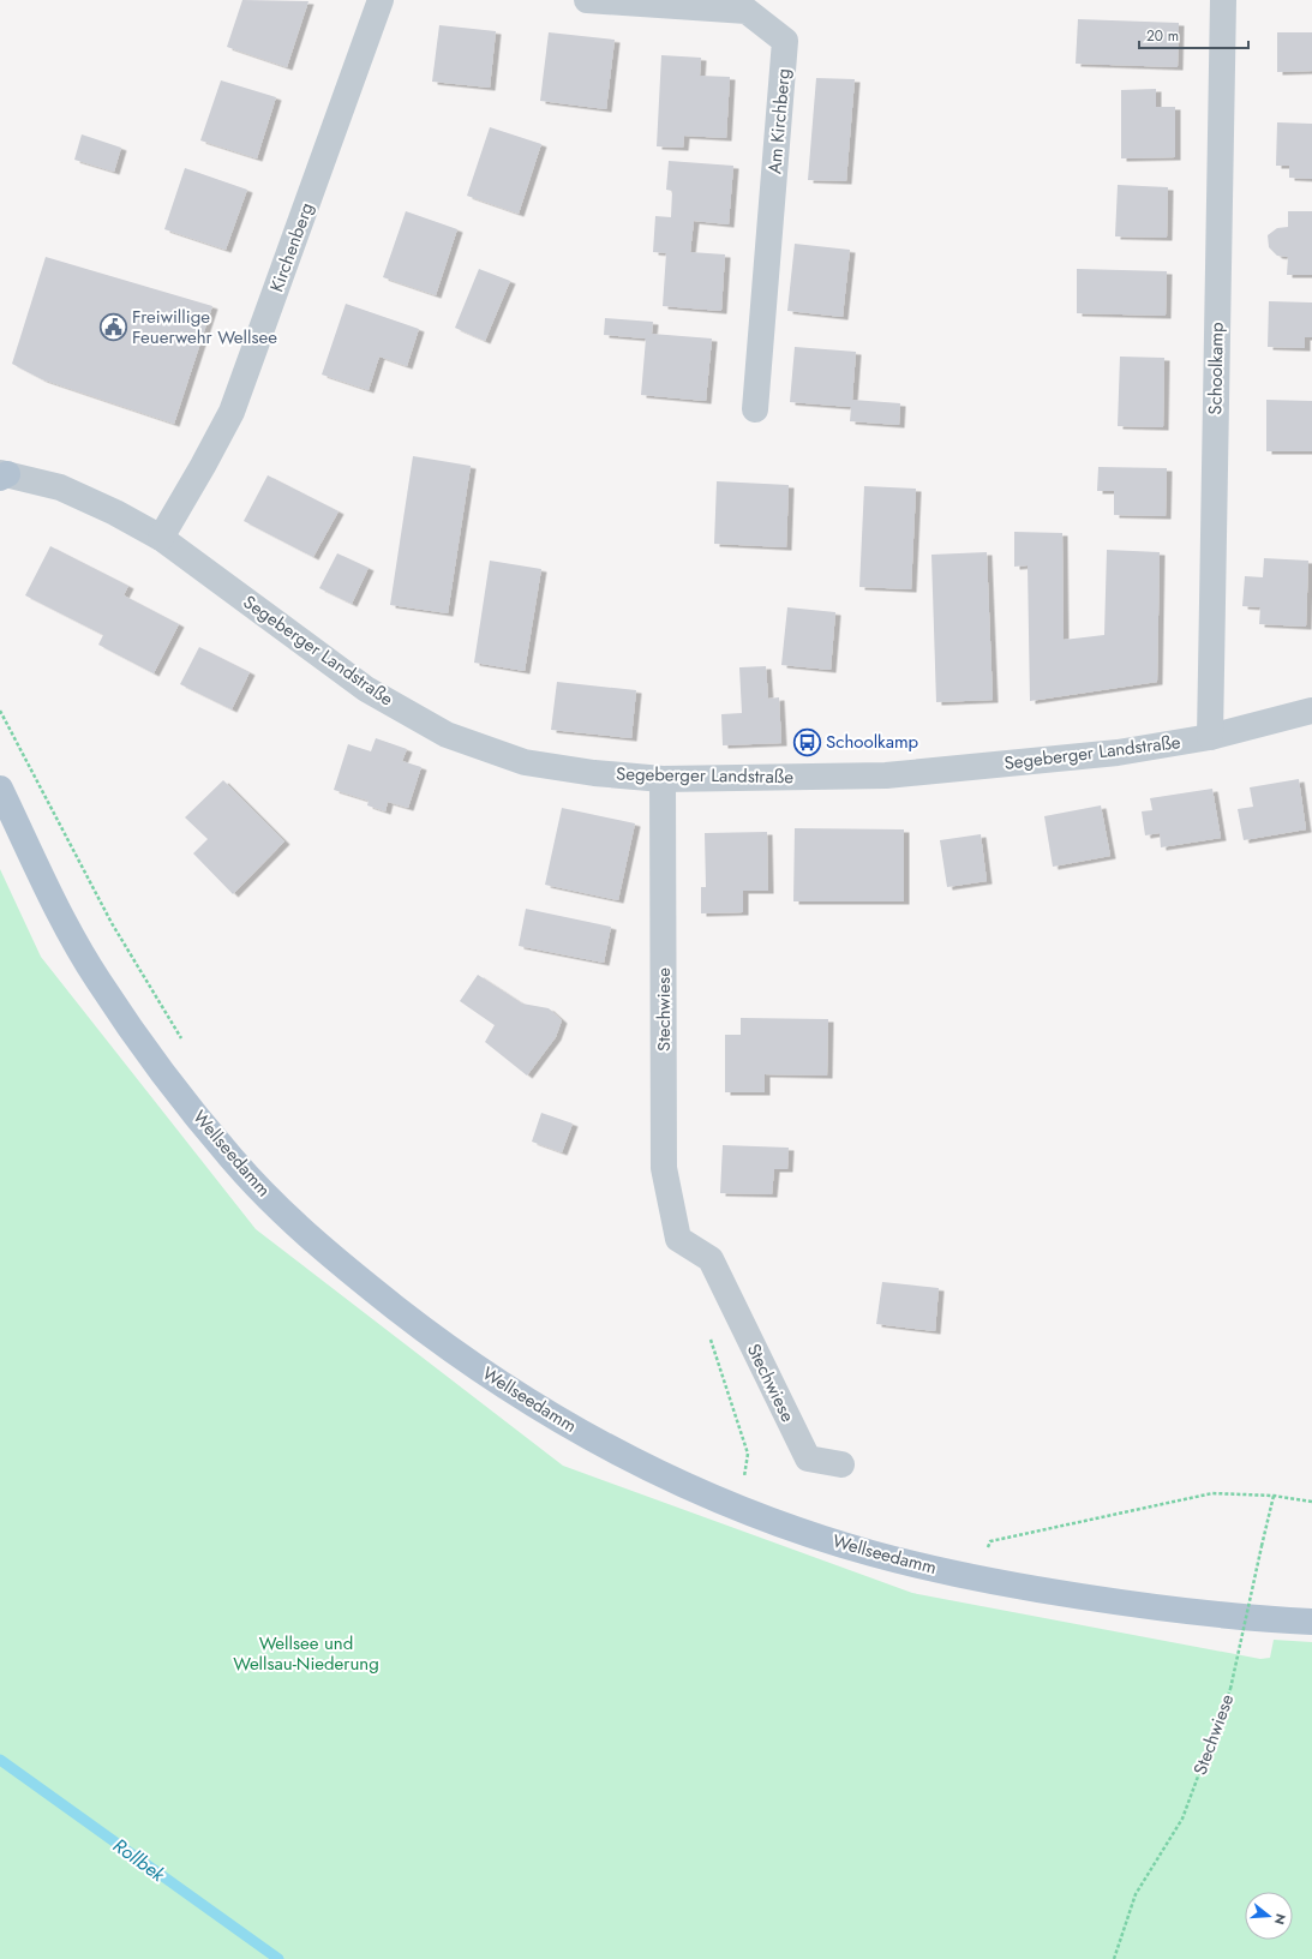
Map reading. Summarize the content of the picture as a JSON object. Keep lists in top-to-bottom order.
{
  "streets": {
    "main road": ["Wellseedamm"],
    "street": [
      "Am Kirchberg",
      "Kirchenberg",
      "Schoolkamp",
      "Segeberger Landstraße",
      "Stechwiese"
    ]
  },
  "crossings": [
    ["Kirchenberg", "Segeberger Landstraße"],
    ["Schoolkamp", "Segeberger Landstraße"],
    ["Segeberger Landstraße", "Stechwiese"]
  ],
  "water": ["Rollbek"],
  "parks": ["Wellsee und Wellsau-Niederung"],
  "places": {
    "public building": ["Freiwillige Feuerwehr Wellsee"],
    "bus stop": ["Schoolkamp"]
  },
  "scale_bar": "20 m",
  "north": "right"
}
